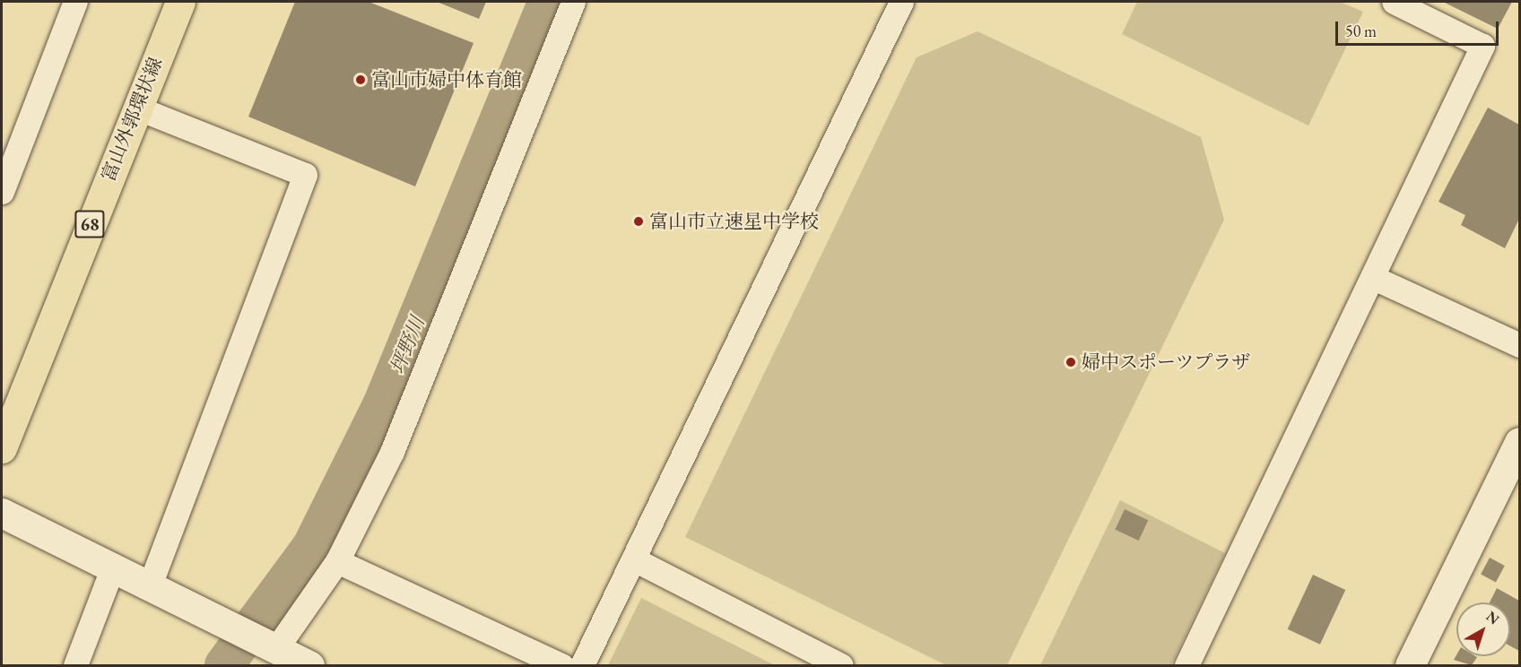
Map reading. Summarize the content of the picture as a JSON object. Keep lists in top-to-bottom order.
{
  "streets": {
    "main road": ["富山外郭環状線", "68"]
  },
  "water": ["坪野川"],
  "places": ["富山市婦中体育館", "富山市立速星中学校", "婦中スポーツプラザ"],
  "scale_bar": "50 m",
  "north": "top right"
}
